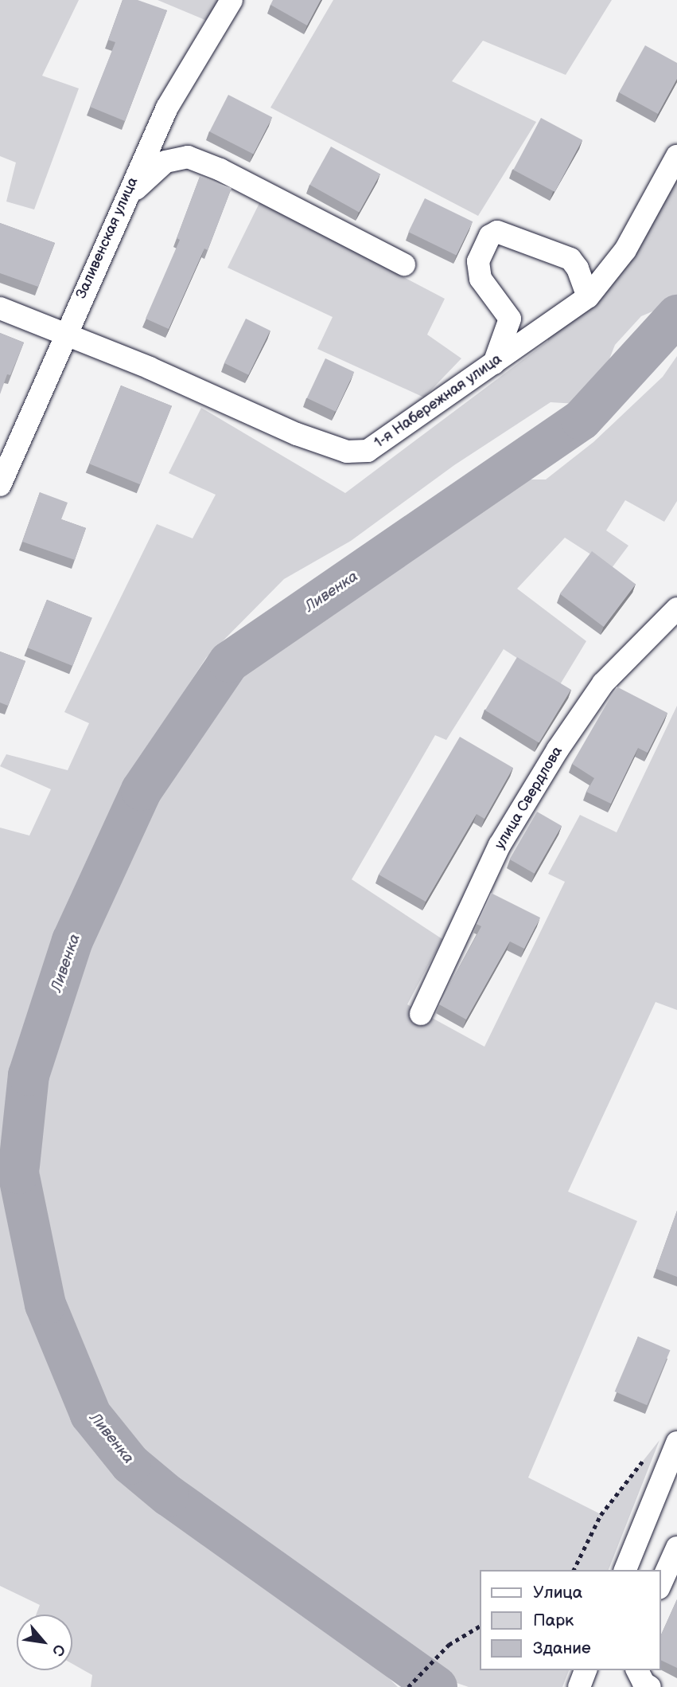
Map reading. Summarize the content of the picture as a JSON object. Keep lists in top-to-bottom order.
{
  "streets": {
    "street": ["Заливенская улица", "1-я Набережная улица", "улица Свердлова"]
  },
  "crossings": [
    ["Заливенская улица", "1-я Набережная улица"]
  ],
  "water": ["Ливенка"],
  "legend": ["Улица", "Парк", "Здание"],
  "north": "bottom right"
}
